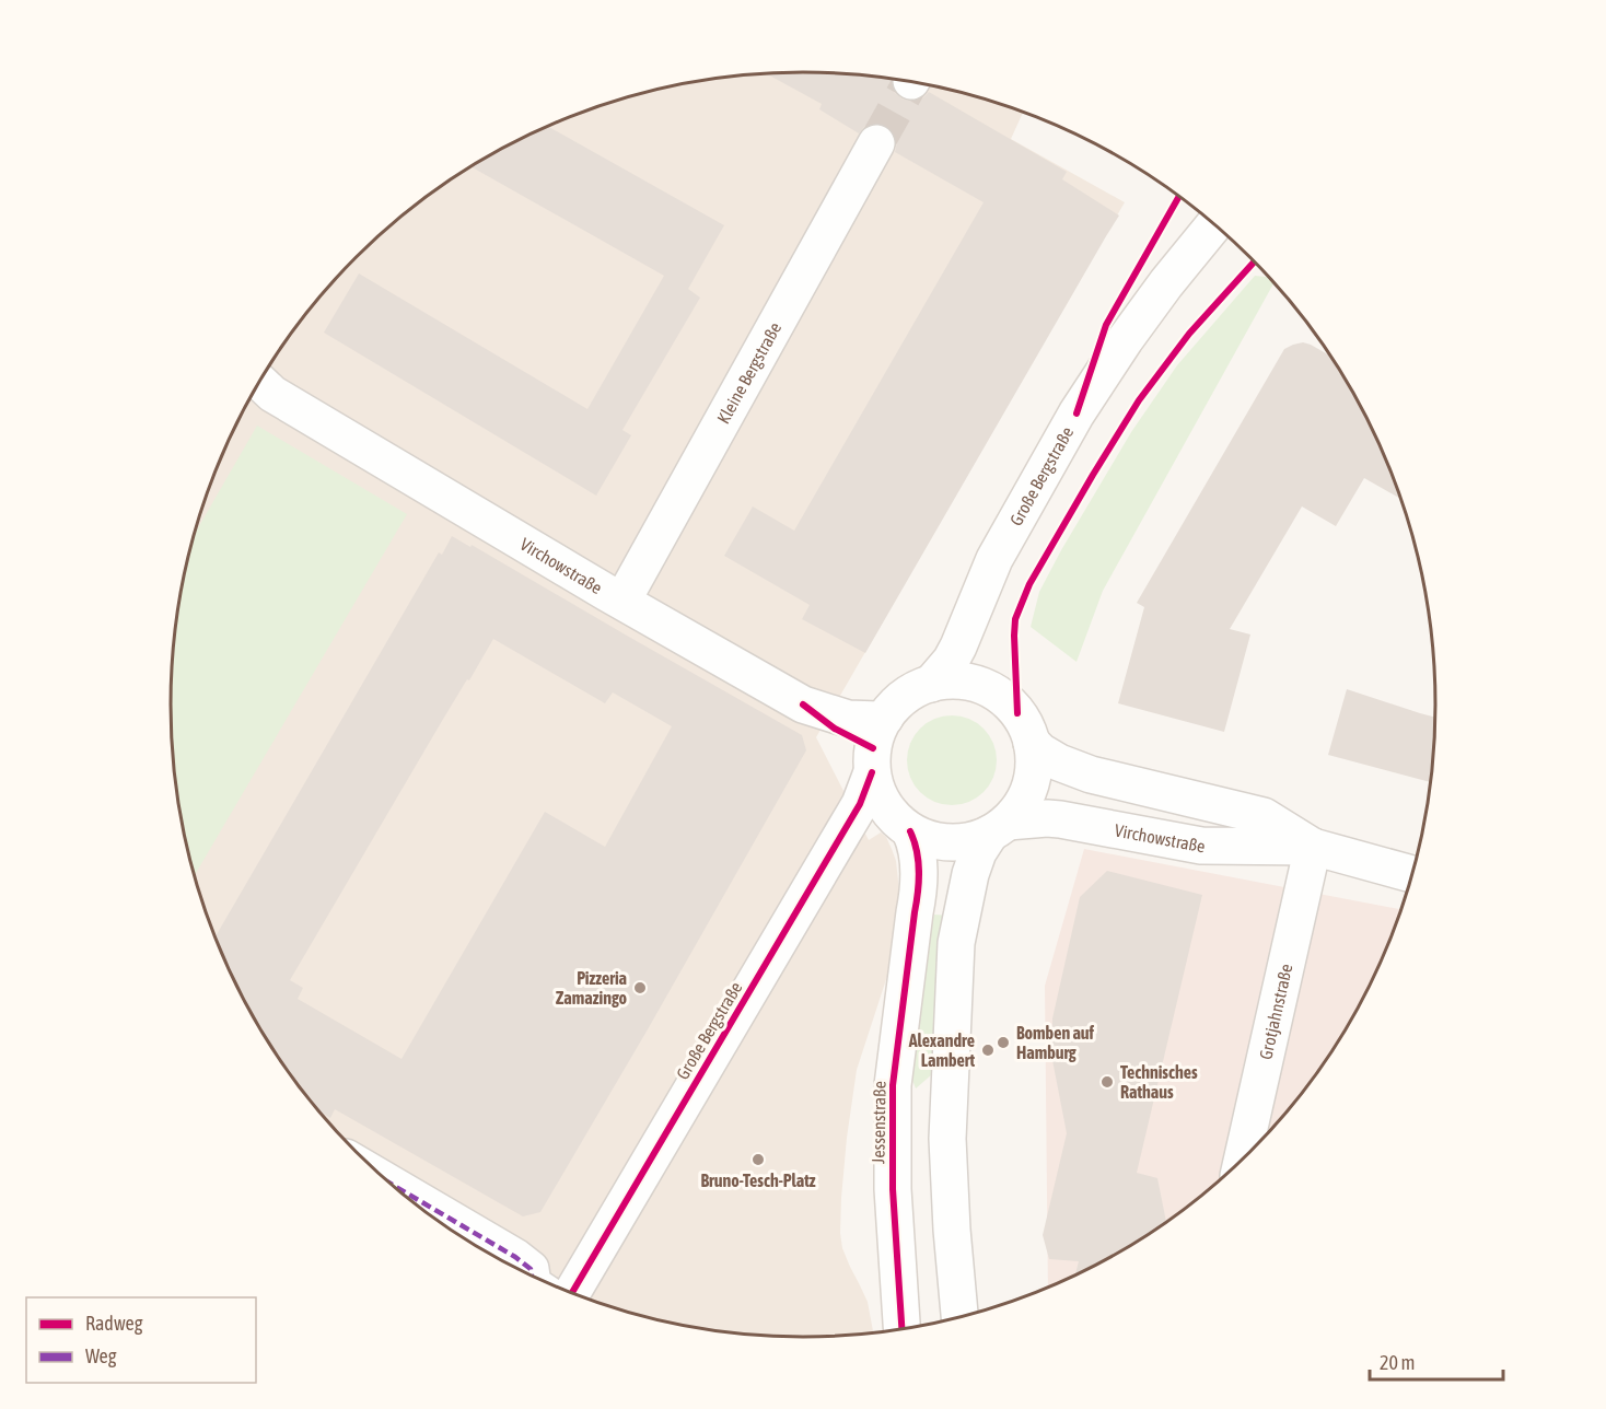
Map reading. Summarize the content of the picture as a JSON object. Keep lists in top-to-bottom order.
{
  "streets": {
    "street": [
      "Kleine Bergstraße",
      "Große Bergstraße",
      "Virchowstraße",
      "Grotjahnstraße",
      "Jessenstraße"
    ]
  },
  "crossings": [
    ["Kleine Bergstraße", "Virchowstraße"],
    ["Große Bergstraße", "Virchowstraße"],
    ["Große Bergstraße", "Jessenstraße"],
    ["Virchowstraße", "Grotjahnstraße"],
    ["Virchowstraße", "Jessenstraße"]
  ],
  "places": [
    "Pizzeria Zamazingo",
    "Bomben auf Hamburg",
    "Alexandre Lambert",
    "Technisches Rathaus",
    "Bruno-Tesch-Platz"
  ],
  "legend": ["Radweg", "Weg"],
  "scale_bar": "20 m"
}
